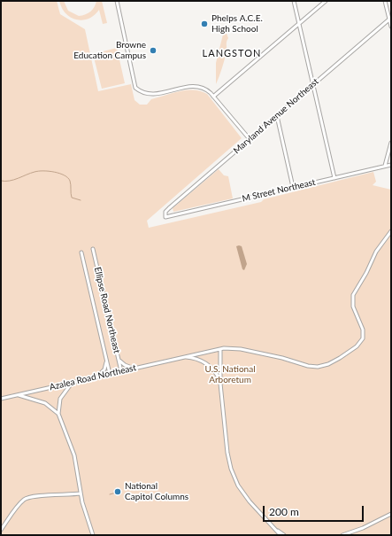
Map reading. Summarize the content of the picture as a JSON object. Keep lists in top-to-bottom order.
{
  "streets": {
    "street": [
      "Maryland Avenue Northeast",
      "M Street Northeast",
      "Ellipse Road Northeast",
      "Azalea Road Northeast"
    ]
  },
  "crossings": [
    ["Maryland Avenue Northeast", "M Street Northeast"],
    ["Ellipse Road Northeast", "Azalea Road Northeast"]
  ],
  "districts": ["LANGSTON"],
  "parks": ["U.S. National Arboretum"],
  "places": ["Phelps A.C.E. High School", "Browne Education Campus", "National Capitol Columns"],
  "scale_bar": "200 m"
}
